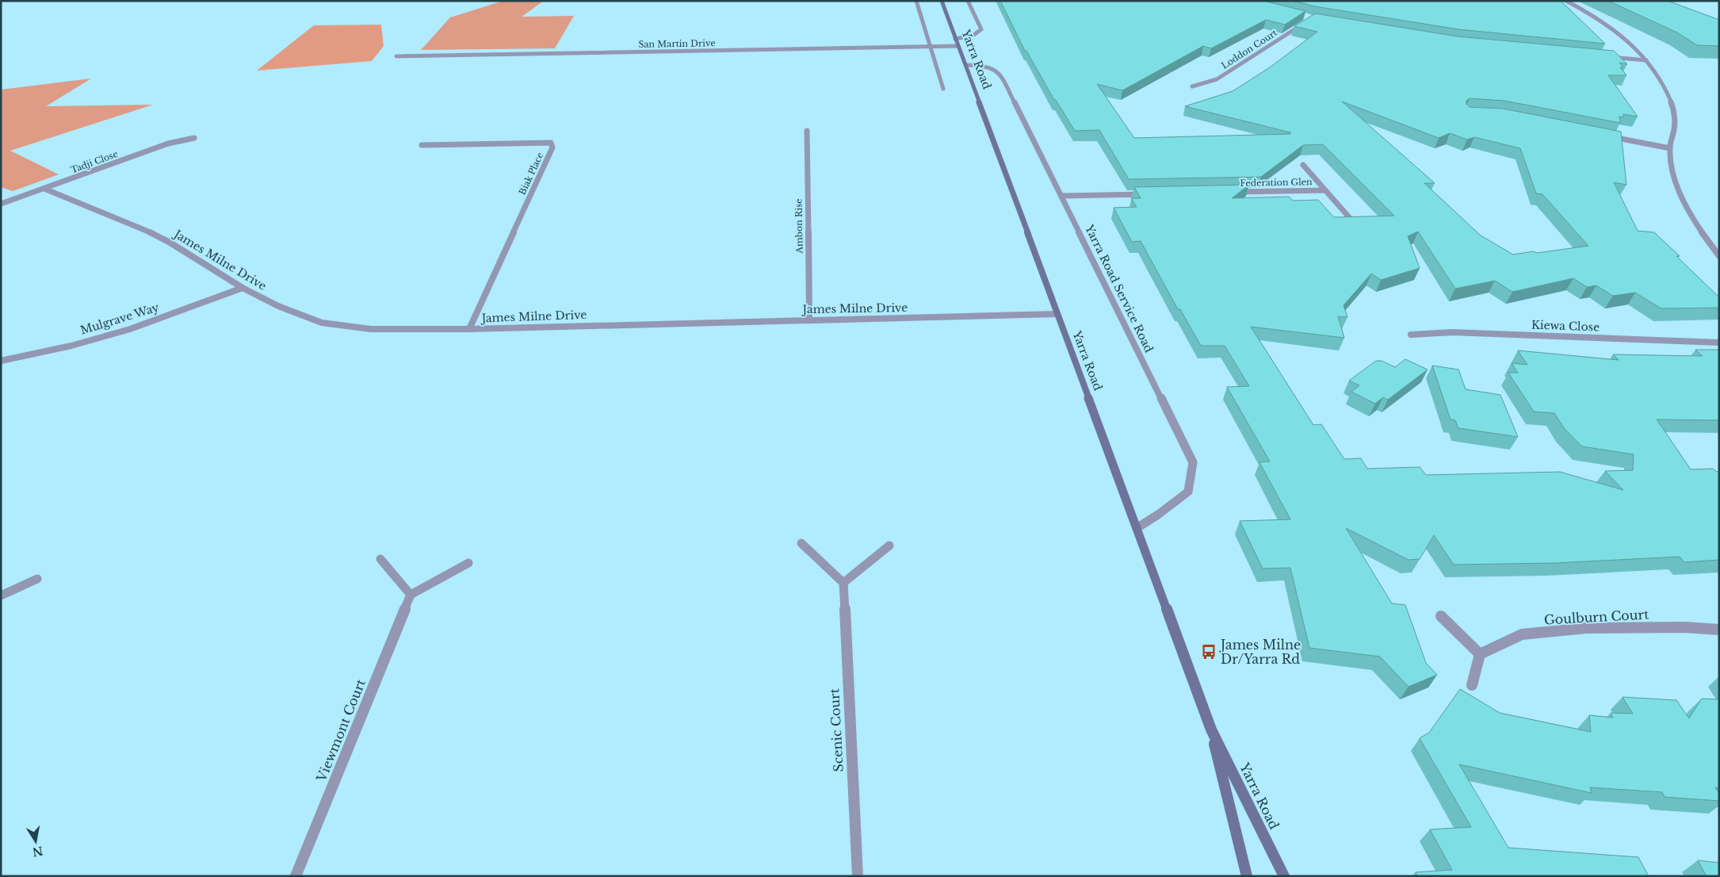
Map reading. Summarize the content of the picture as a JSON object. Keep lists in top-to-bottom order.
{
  "streets": {
    "main road": ["Yarra Road"],
    "street": [
      "San Martin Drive",
      "Loddon Court",
      "Tadji Close",
      "Biak Place",
      "Federation Glen",
      "Ambon Rise",
      "James Milne Drive",
      "Yarra Road Service Road",
      "Mulgrave Way",
      "Kiewa Close",
      "Goulburn Court",
      "Viewmont Court",
      "Scenic Court"
    ]
  },
  "crossings": [
    ["San Martin Drive", "Yarra Road"],
    ["Yarra Road", "James Milne Drive"],
    ["Yarra Road", "Yarra Road Service Road"],
    ["Tadji Close", "James Milne Drive"],
    ["Biak Place", "James Milne Drive"],
    ["Ambon Rise", "James Milne Drive"],
    ["James Milne Drive", "Mulgrave Way"]
  ],
  "places": {
    "bus stop": ["James Milne Dr/Yarra Rd"]
  },
  "north": "bottom"
}
